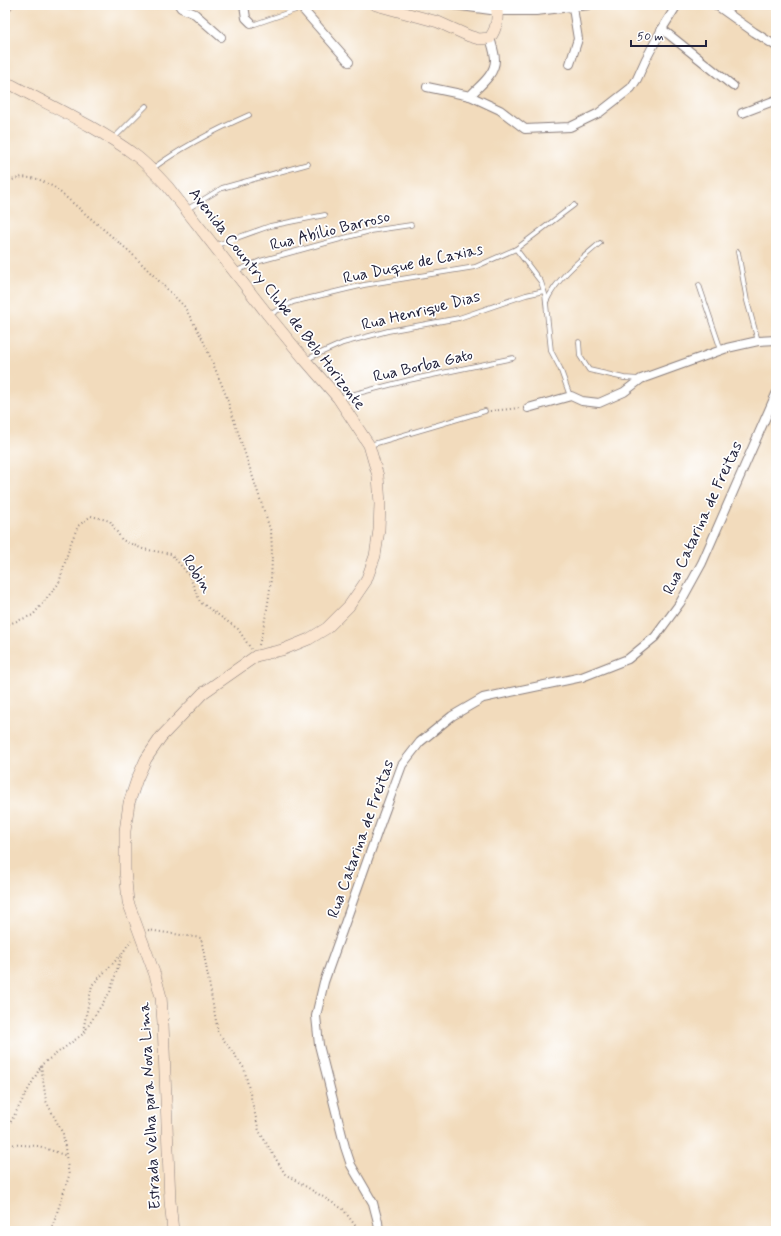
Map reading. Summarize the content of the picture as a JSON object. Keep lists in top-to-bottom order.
{
  "streets": {
    "street": ["Avenida Country Clube de Belo Horizonte", "Rua Catarina de Freitas", "Estrada Velha para Nova Lima"],
    "lane": [
      "Rua Abílio Barroso",
      "Rua Duque de Caxias",
      "Rua Henrique Dias",
      "Rua Borba Gato"
    ],
    "path": ["Robin"]
  },
  "crossings": [
    ["Rua Abílio Barroso", "Avenida Country Clube de Belo Horizonte"],
    ["Rua Duque de Caxias", "Avenida Country Clube de Belo Horizonte"],
    ["Avenida Country Clube de Belo Horizonte", "Rua Henrique Dias"],
    ["Avenida Country Clube de Belo Horizonte", "Rua Borba Gato"],
    ["Avenida Country Clube de Belo Horizonte", "Estrada Velha para Nova Lima"],
    ["Robin", "Estrada Velha para Nova Lima"]
  ],
  "scale_bar": "50 m"
}
